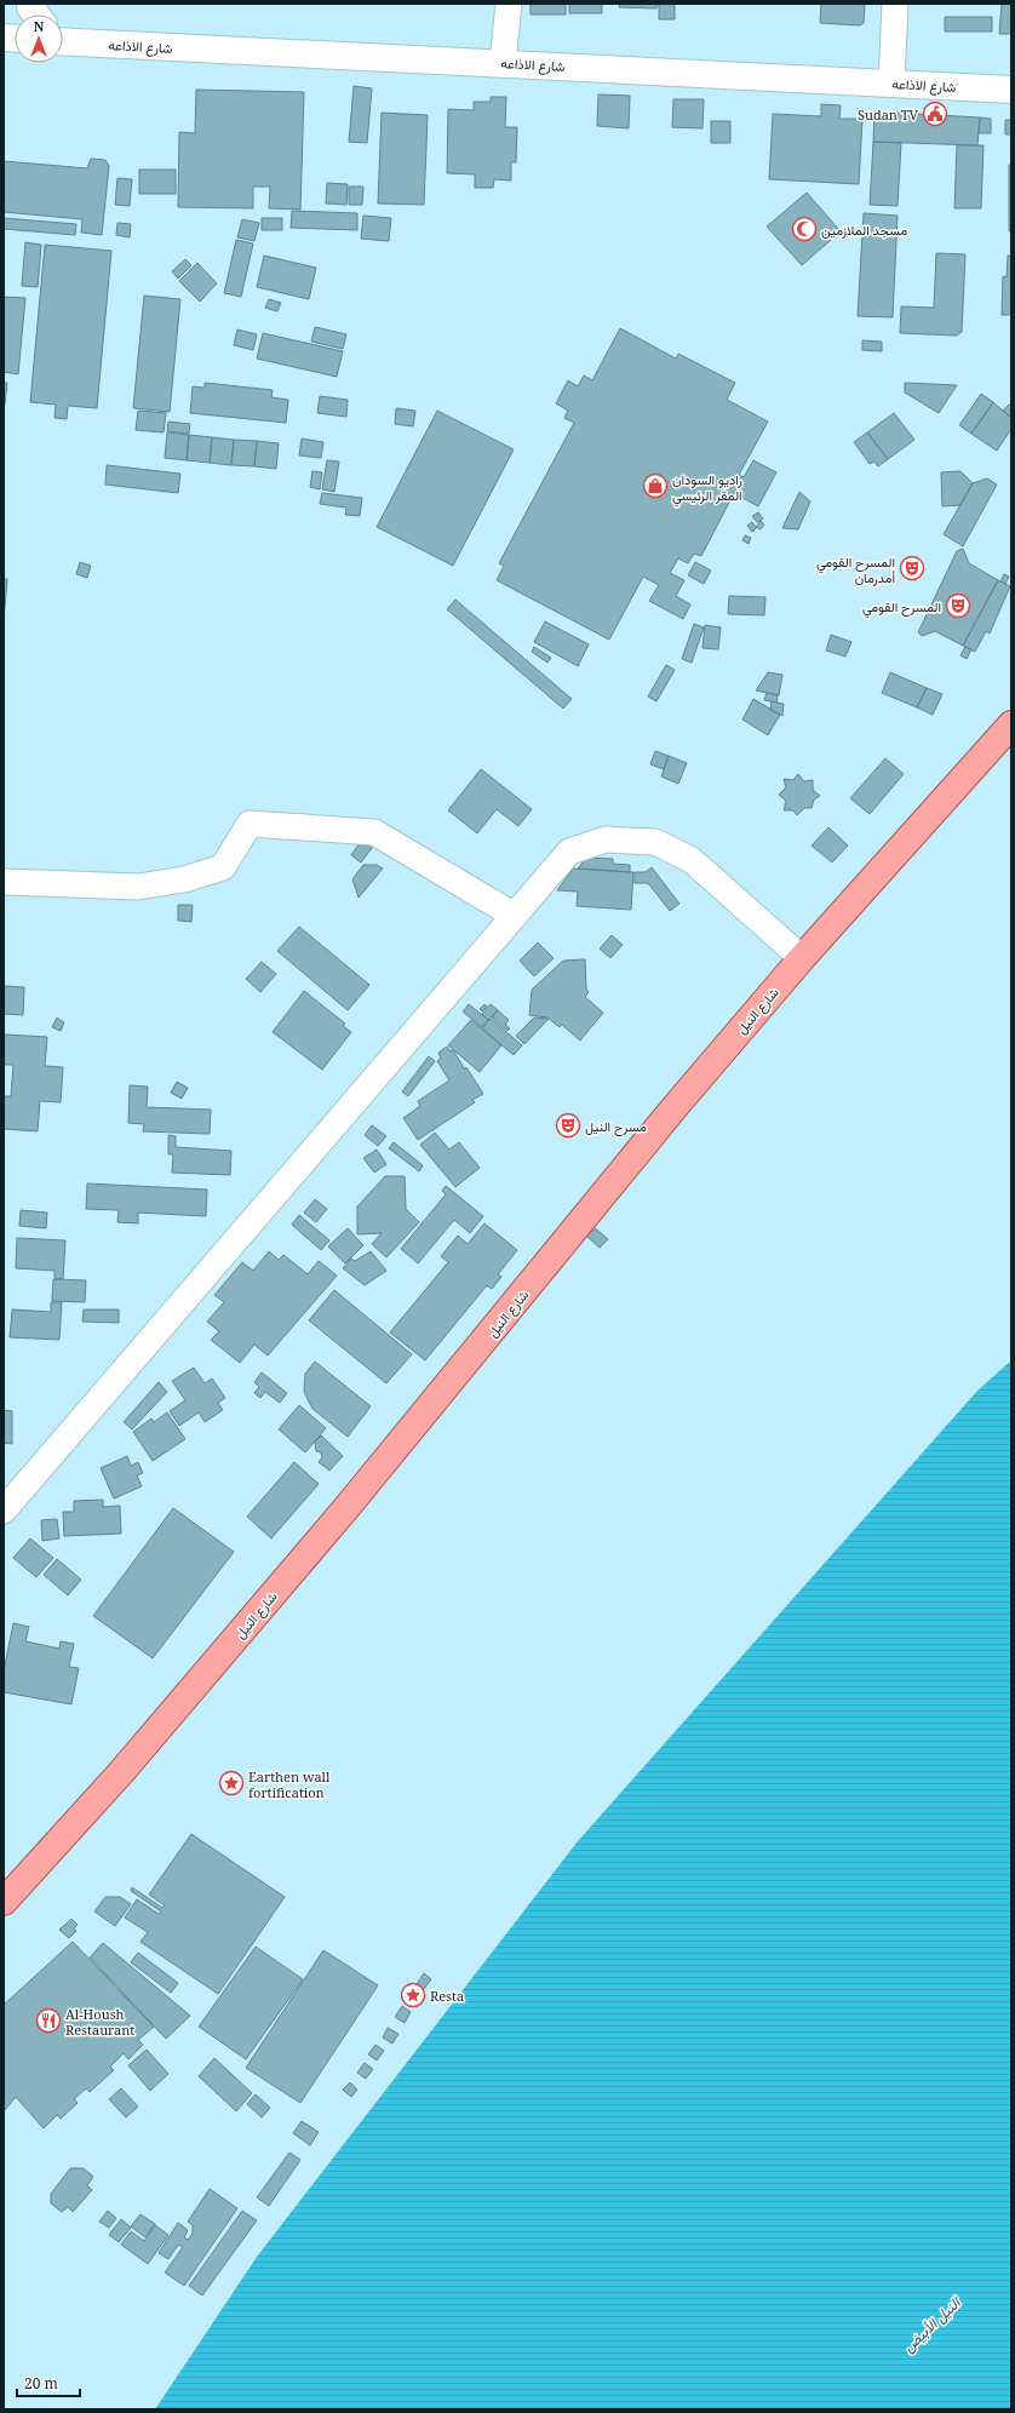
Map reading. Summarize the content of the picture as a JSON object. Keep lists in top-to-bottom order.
{
  "streets": {
    "main road": ["شارع النيل"],
    "street": ["شارع الاذاعه"]
  },
  "water": ["النيل الأبيض"],
  "places": {
    "public building": ["Sudan TV"],
    "mosque": ["مسجد الملازمين"],
    "shop": ["راديو السودان المقر الرئيسي"],
    "theatre": ["المسرح القومي أمدرمان", "المسرح القومي", "مسرح النيل"],
    "place": ["Earthen wall fortification", "Resta"],
    "restaurant": ["Al-Housh Restaurant"]
  },
  "scale_bar": "20 m",
  "north": "top"
}
